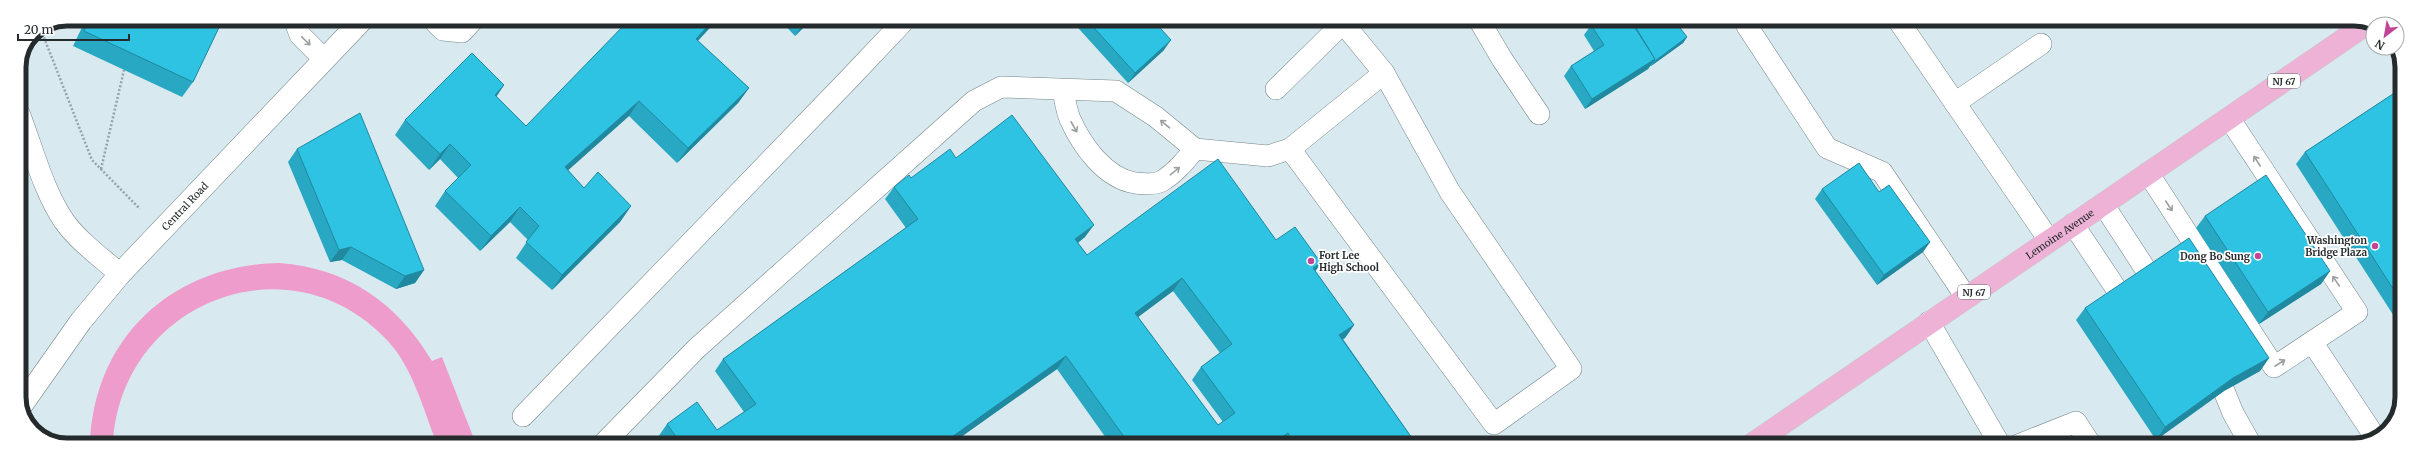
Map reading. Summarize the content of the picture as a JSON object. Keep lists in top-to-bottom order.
{
  "streets": {
    "main road": ["NJ 67", "Lemoine Avenue"],
    "street": ["Central Road"]
  },
  "places": ["Washington Bridge Plaza", "Dong Bo Sung", "Fort Lee High School"],
  "scale_bar": "20 m",
  "north": "bottom left"
}
